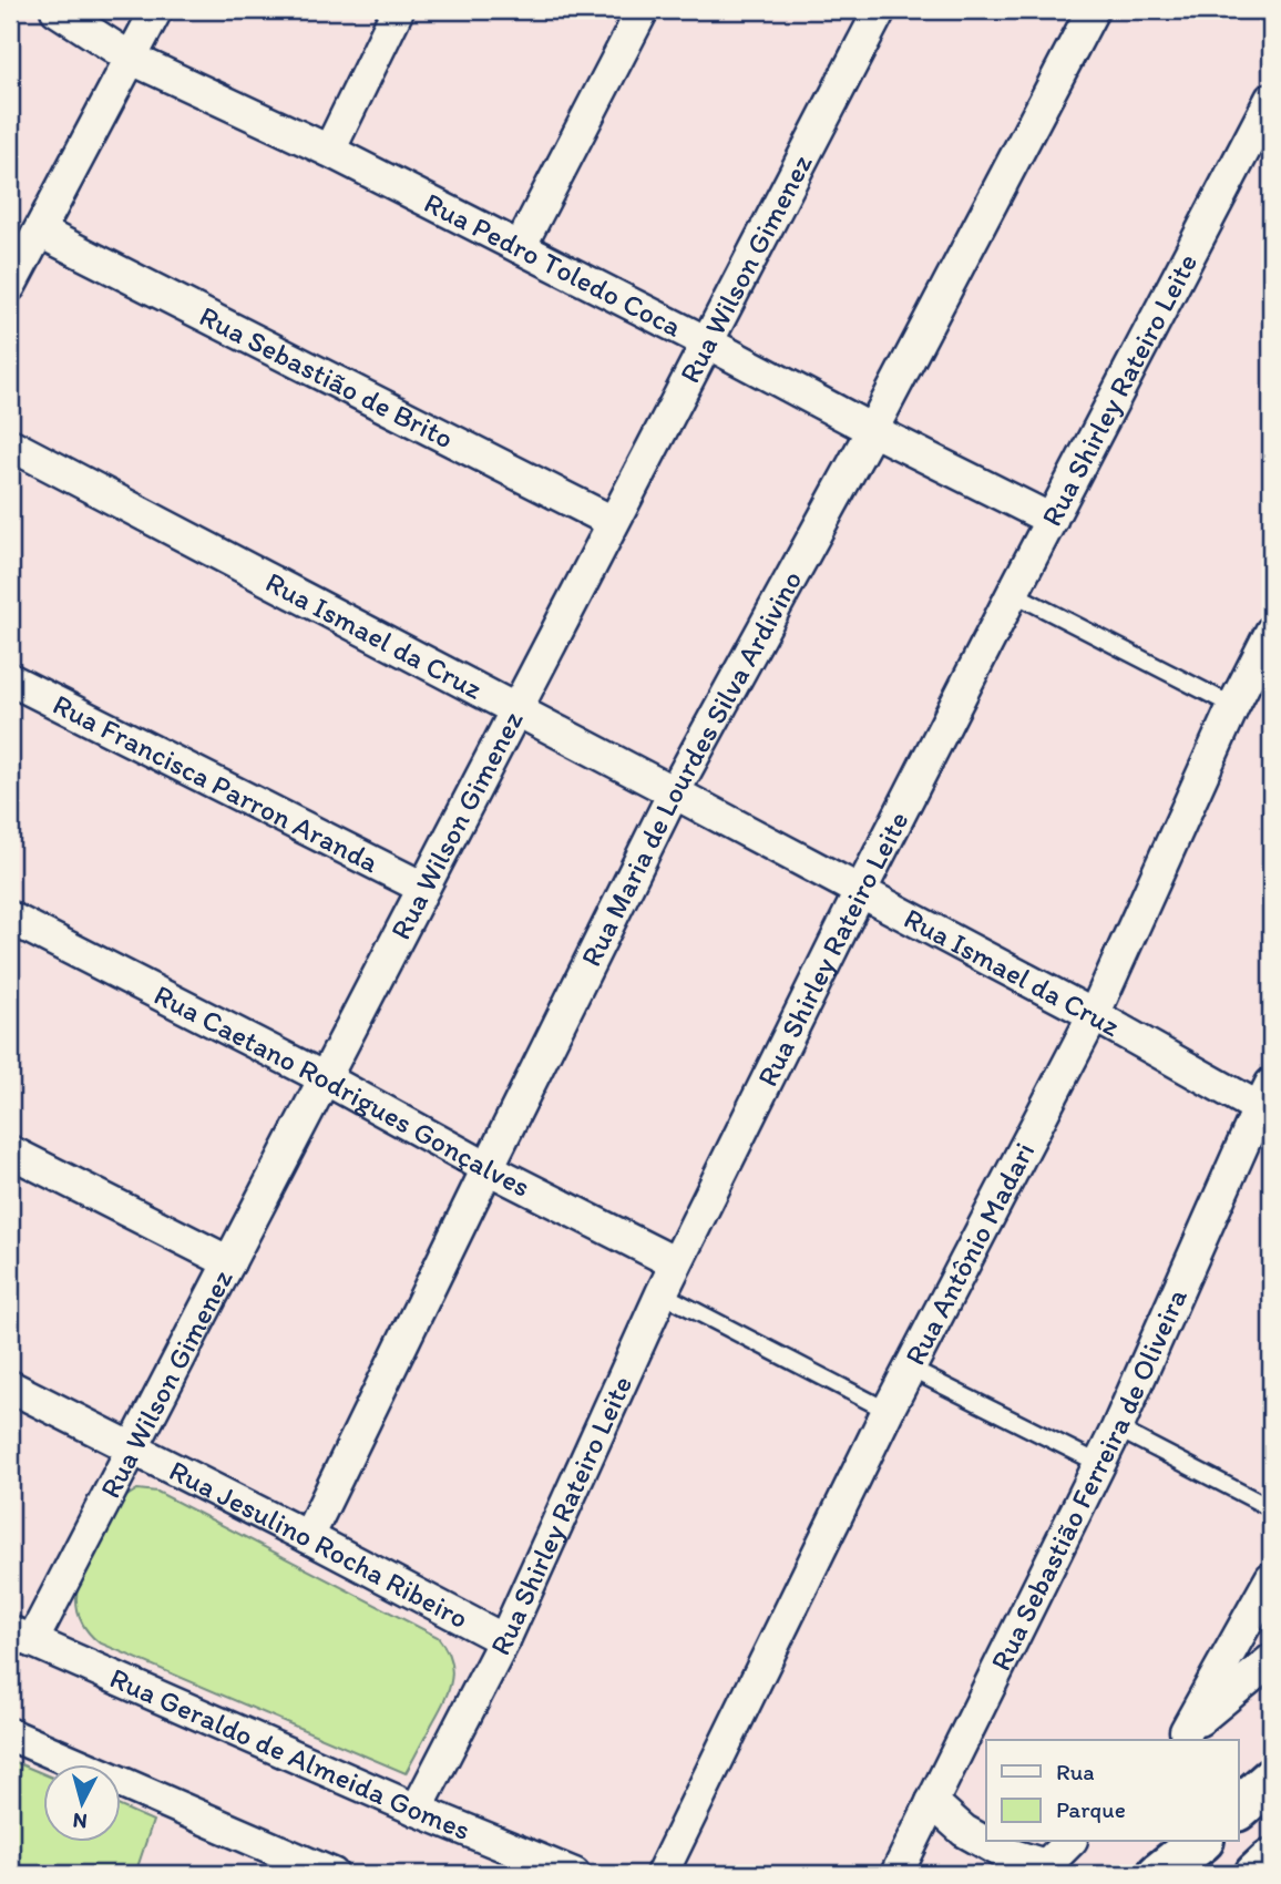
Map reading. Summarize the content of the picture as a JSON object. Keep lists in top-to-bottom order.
{
  "streets": {
    "street": [
      "Rua Pedro Toledo Coca",
      "Rua Wilson Gimenez",
      "Rua Sebastião de Brito",
      "Rua Shirley Rateiro Leite",
      "Rua Ismael da Cruz",
      "Rua Maria de Lourdes Silva Ardivino",
      "Rua Francisca Parron Aranda",
      "Rua Caetano Rodrigues Gonçalves",
      "Rua Antônio Madari",
      "Rua Sebastião Ferreira de Oliveira",
      "Rua Jesulino Rocha Ribeiro",
      "Rua Geraldo de Almeida Gomes"
    ]
  },
  "crossings": [
    ["Rua Pedro Toledo Coca", "Rua Wilson Gimenez"],
    ["Rua Pedro Toledo Coca", "Rua Shirley Rateiro Leite"],
    ["Rua Pedro Toledo Coca", "Rua Maria de Lourdes Silva Ardivino"],
    ["Rua Wilson Gimenez", "Rua Sebastião de Brito"],
    ["Rua Wilson Gimenez", "Rua Ismael da Cruz"],
    ["Rua Wilson Gimenez", "Rua Francisca Parron Aranda"],
    ["Rua Wilson Gimenez", "Rua Caetano Rodrigues Gonçalves"],
    ["Rua Wilson Gimenez", "Rua Jesulino Rocha Ribeiro"],
    ["Rua Wilson Gimenez", "Rua Geraldo de Almeida Gomes"],
    ["Rua Shirley Rateiro Leite", "Rua Ismael da Cruz"],
    ["Rua Shirley Rateiro Leite", "Rua Caetano Rodrigues Gonçalves"],
    ["Rua Shirley Rateiro Leite", "Rua Jesulino Rocha Ribeiro"],
    ["Rua Shirley Rateiro Leite", "Rua Geraldo de Almeida Gomes"],
    ["Rua Ismael da Cruz", "Rua Maria de Lourdes Silva Ardivino"],
    ["Rua Ismael da Cruz", "Rua Antônio Madari"],
    ["Rua Ismael da Cruz", "Rua Sebastião Ferreira de Oliveira"],
    ["Rua Maria de Lourdes Silva Ardivino", "Rua Caetano Rodrigues Gonçalves"],
    ["Rua Maria de Lourdes Silva Ardivino", "Rua Jesulino Rocha Ribeiro"]
  ],
  "legend": ["Rua", "Parque"],
  "north": "bottom"
}
